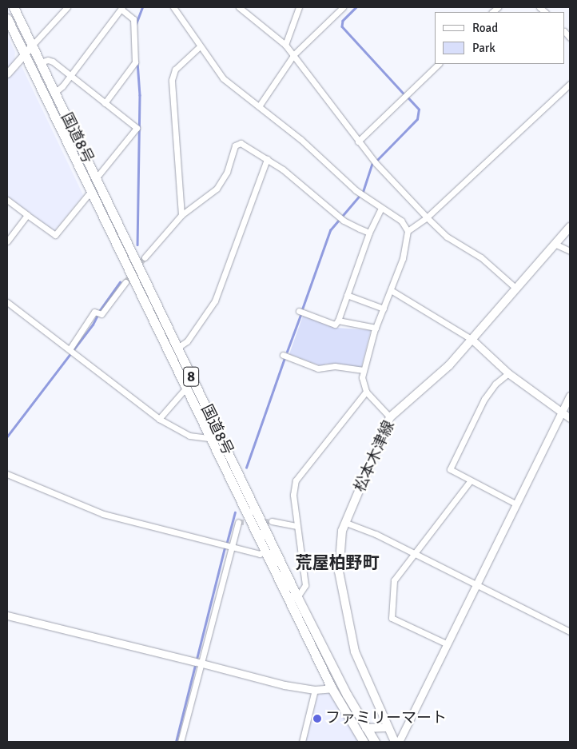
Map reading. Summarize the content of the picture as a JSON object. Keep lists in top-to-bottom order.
{
  "streets": {
    "highway": ["国道8号", "8"],
    "main road": ["松本木津線"]
  },
  "districts": ["荒屋柏野町"],
  "places": ["ファミリーマート"],
  "legend": ["Road", "Park"]
}
